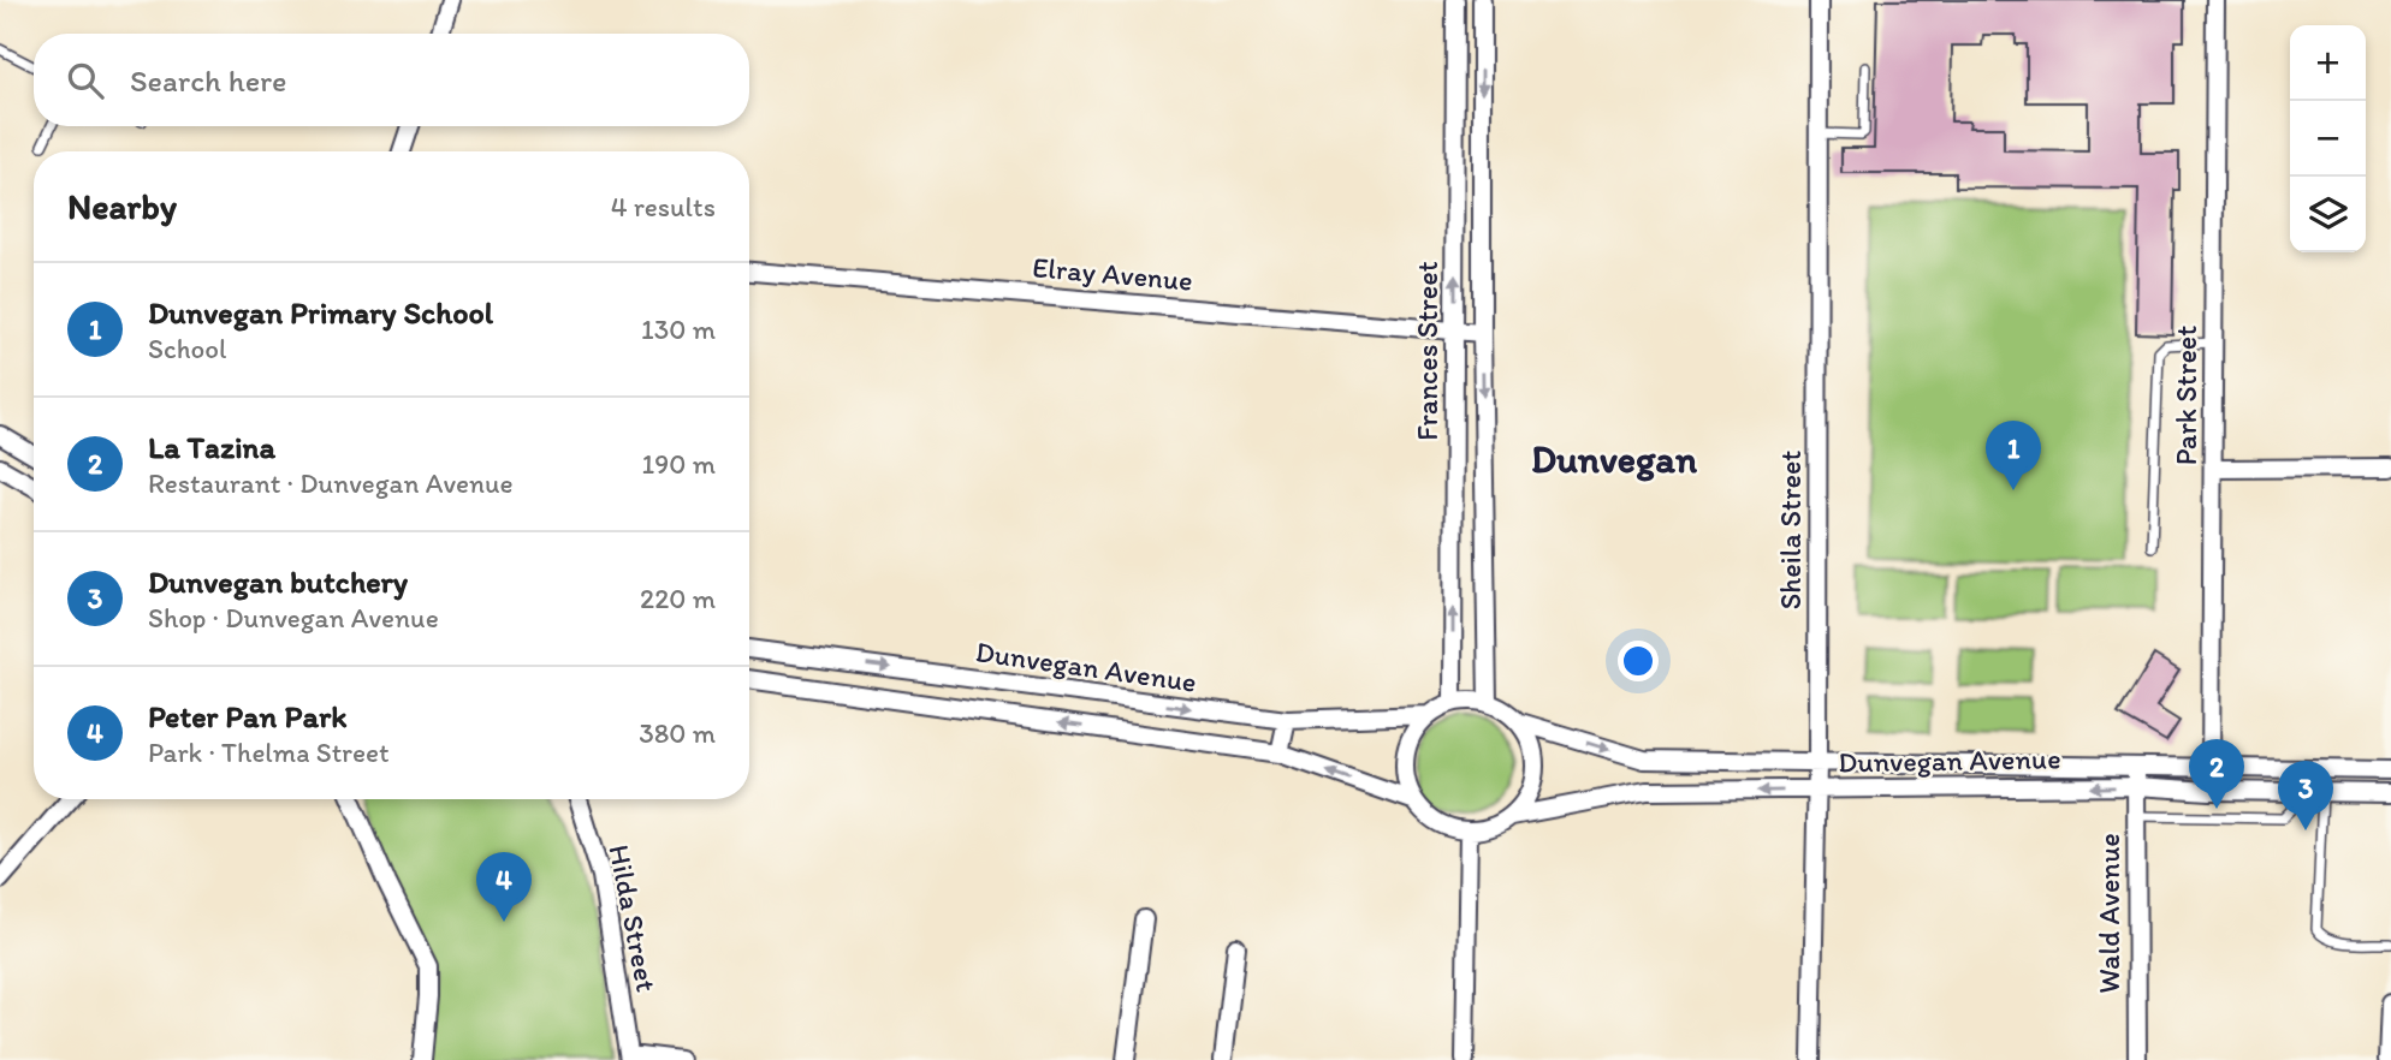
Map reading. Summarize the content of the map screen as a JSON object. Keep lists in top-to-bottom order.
{
  "streets": {
    "street": [
      "Elray Avenue",
      "Frances Street",
      "Park Street",
      "Sheila Street",
      "Dunvegan Avenue",
      "Wald Avenue",
      "Hilda Street"
    ]
  },
  "crossings": [
    ["Elray Avenue", "Frances Street"],
    ["Frances Street", "Dunvegan Avenue"],
    ["Park Street", "Dunvegan Avenue"],
    ["Sheila Street", "Dunvegan Avenue"],
    ["Dunvegan Avenue", "Wald Avenue"]
  ],
  "districts": ["Dunvegan"],
  "page": {
    "map_buttons": ["+", "−"],
    "search": "Search here",
    "heading": ["Nearby", "4 results"],
    "list": [
      {
        "mark": "1",
        "name": "Dunvegan Primary School",
        "note": "School",
        "value": "130 m"
      },
      {
        "mark": "2",
        "name": "La Tazina",
        "note": "Restaurant · Dunvegan Avenue",
        "value": "190 m"
      },
      {
        "mark": "3",
        "name": "Dunvegan butchery",
        "note": "Shop · Dunvegan Avenue",
        "value": "220 m"
      },
      {
        "mark": "4",
        "name": "Peter Pan Park",
        "note": "Park · Thelma Street",
        "value": "380 m"
      }
    ],
    "pins": [
      "1",
      "2",
      "3",
      "4"
    ]
  }
}
